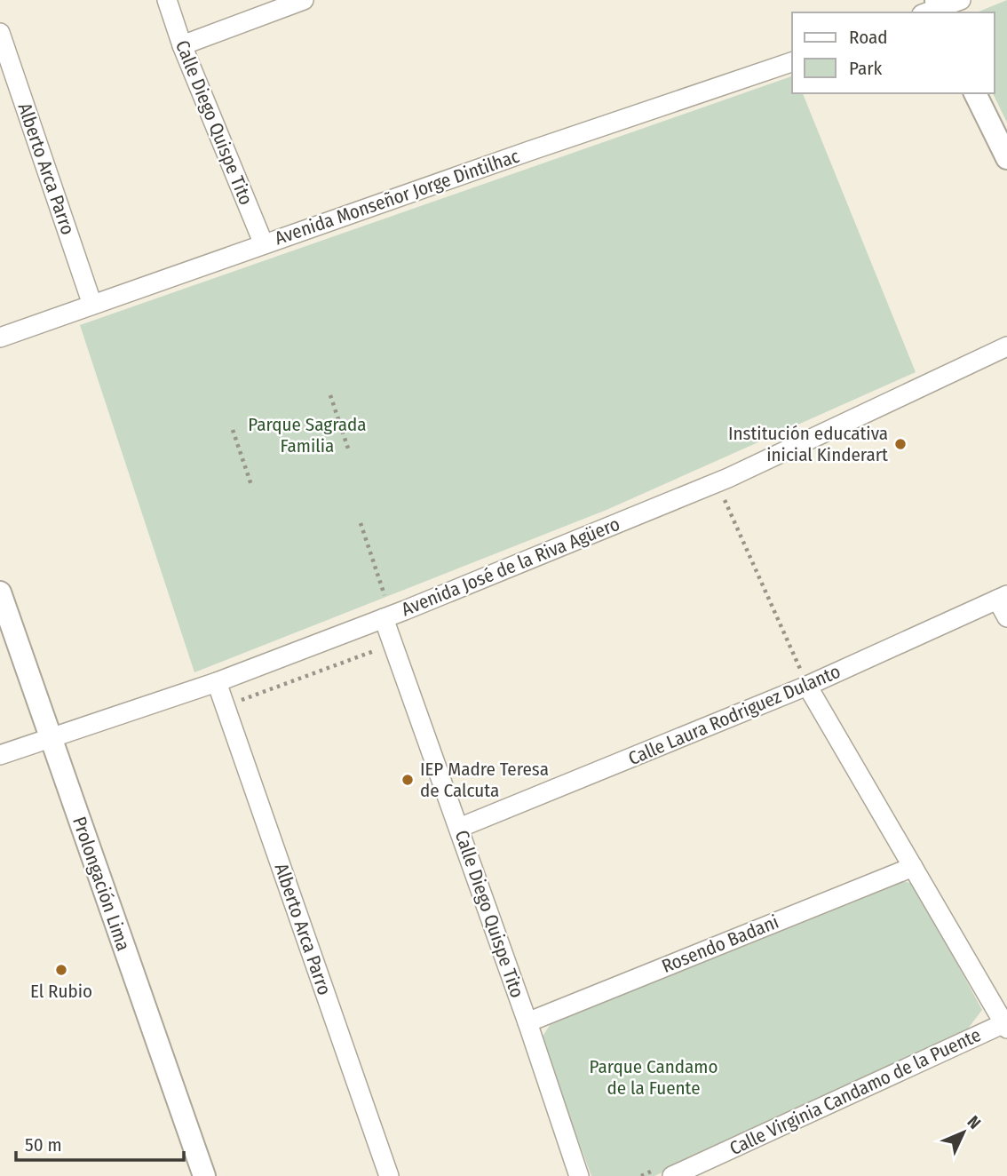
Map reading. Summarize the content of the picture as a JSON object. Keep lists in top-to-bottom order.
{
  "streets": {
    "street": [
      "Calle Diego Quispe Tito",
      "Alberto Arca Parro",
      "Avenida Monseñor Jorge Dintilhac",
      "Avenida José de la Riva Agüero",
      "Calle Laura Rodriguez Dulanto",
      "Prolongación Lima",
      "Rosendo Badani",
      "Calle Virginia Candamo de la Puente"
    ]
  },
  "crossings": [
    ["Calle Diego Quispe Tito", "Avenida Monseñor Jorge Dintilhac"],
    ["Calle Diego Quispe Tito", "Avenida José de la Riva Agüero"],
    ["Calle Diego Quispe Tito", "Calle Laura Rodriguez Dulanto"],
    ["Calle Diego Quispe Tito", "Rosendo Badani"],
    ["Alberto Arca Parro", "Avenida Monseñor Jorge Dintilhac"],
    ["Alberto Arca Parro", "Avenida José de la Riva Agüero"],
    ["Avenida José de la Riva Agüero", "Prolongación Lima"]
  ],
  "parks": ["Parque Sagrada Familia", "Parque Candamo de la Fuente"],
  "places": ["Institución educativa inicial Kinderart", "IEP Madre Teresa de Calcuta", "El Rubio"],
  "legend": ["Road", "Park"],
  "scale_bar": "50 m",
  "north": "top right"
}
